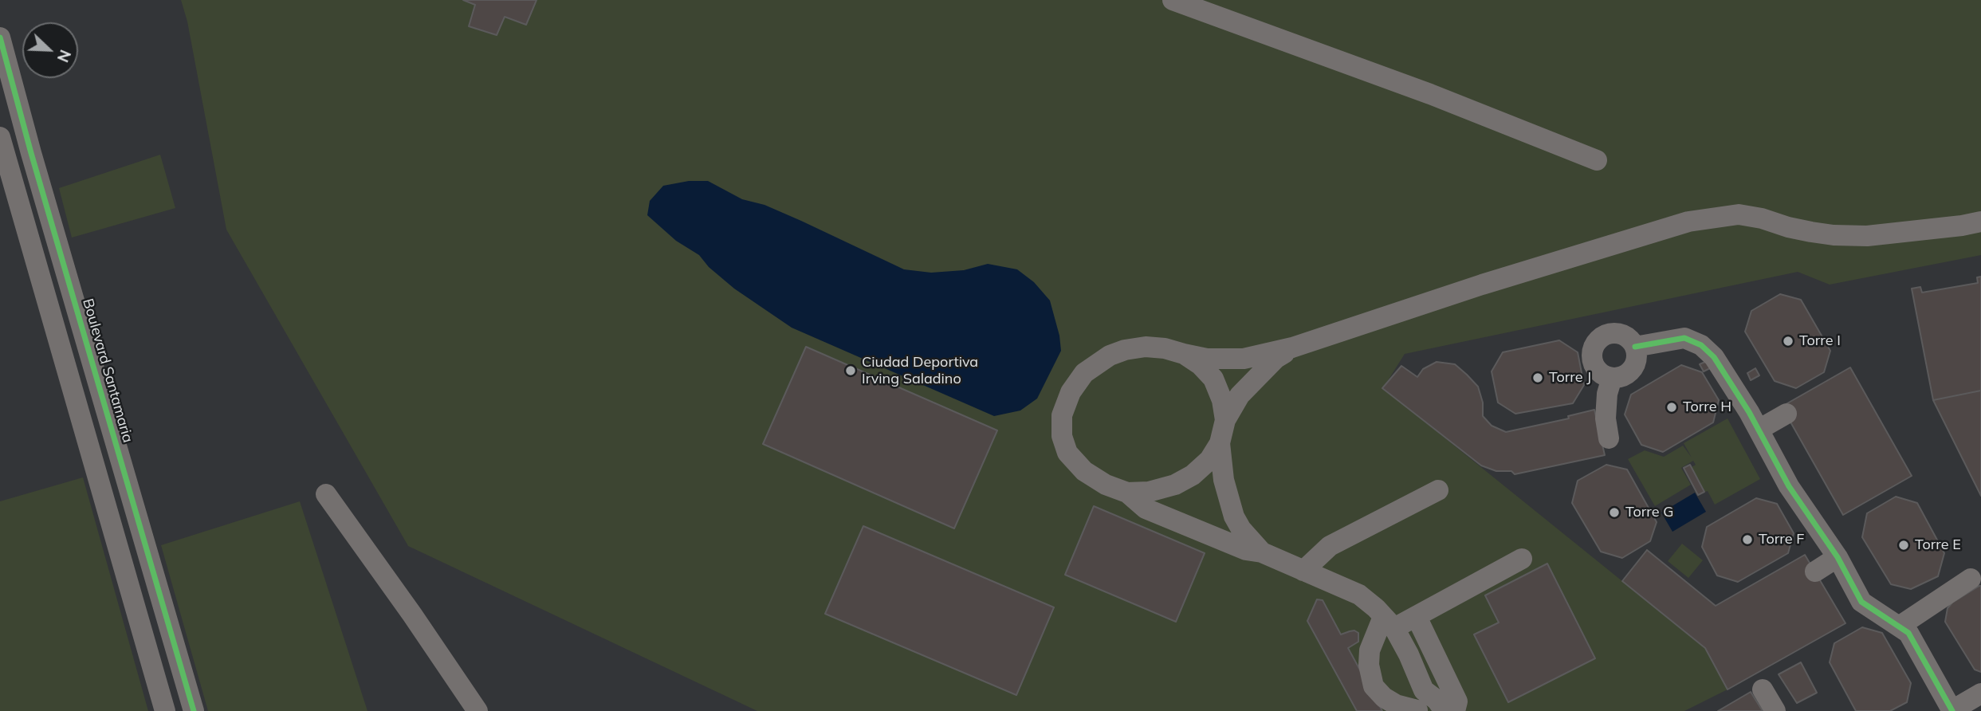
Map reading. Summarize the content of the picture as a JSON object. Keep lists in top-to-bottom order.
{
  "streets": {
    "street": ["Boulevard Santamaria"]
  },
  "places": [
    "Torre I",
    "Ciudad Deportiva Irving Saladino",
    "Torre J",
    "Torre H",
    "Torre G",
    "Torre F",
    "Torre E"
  ],
  "north": "bottom right"
}
